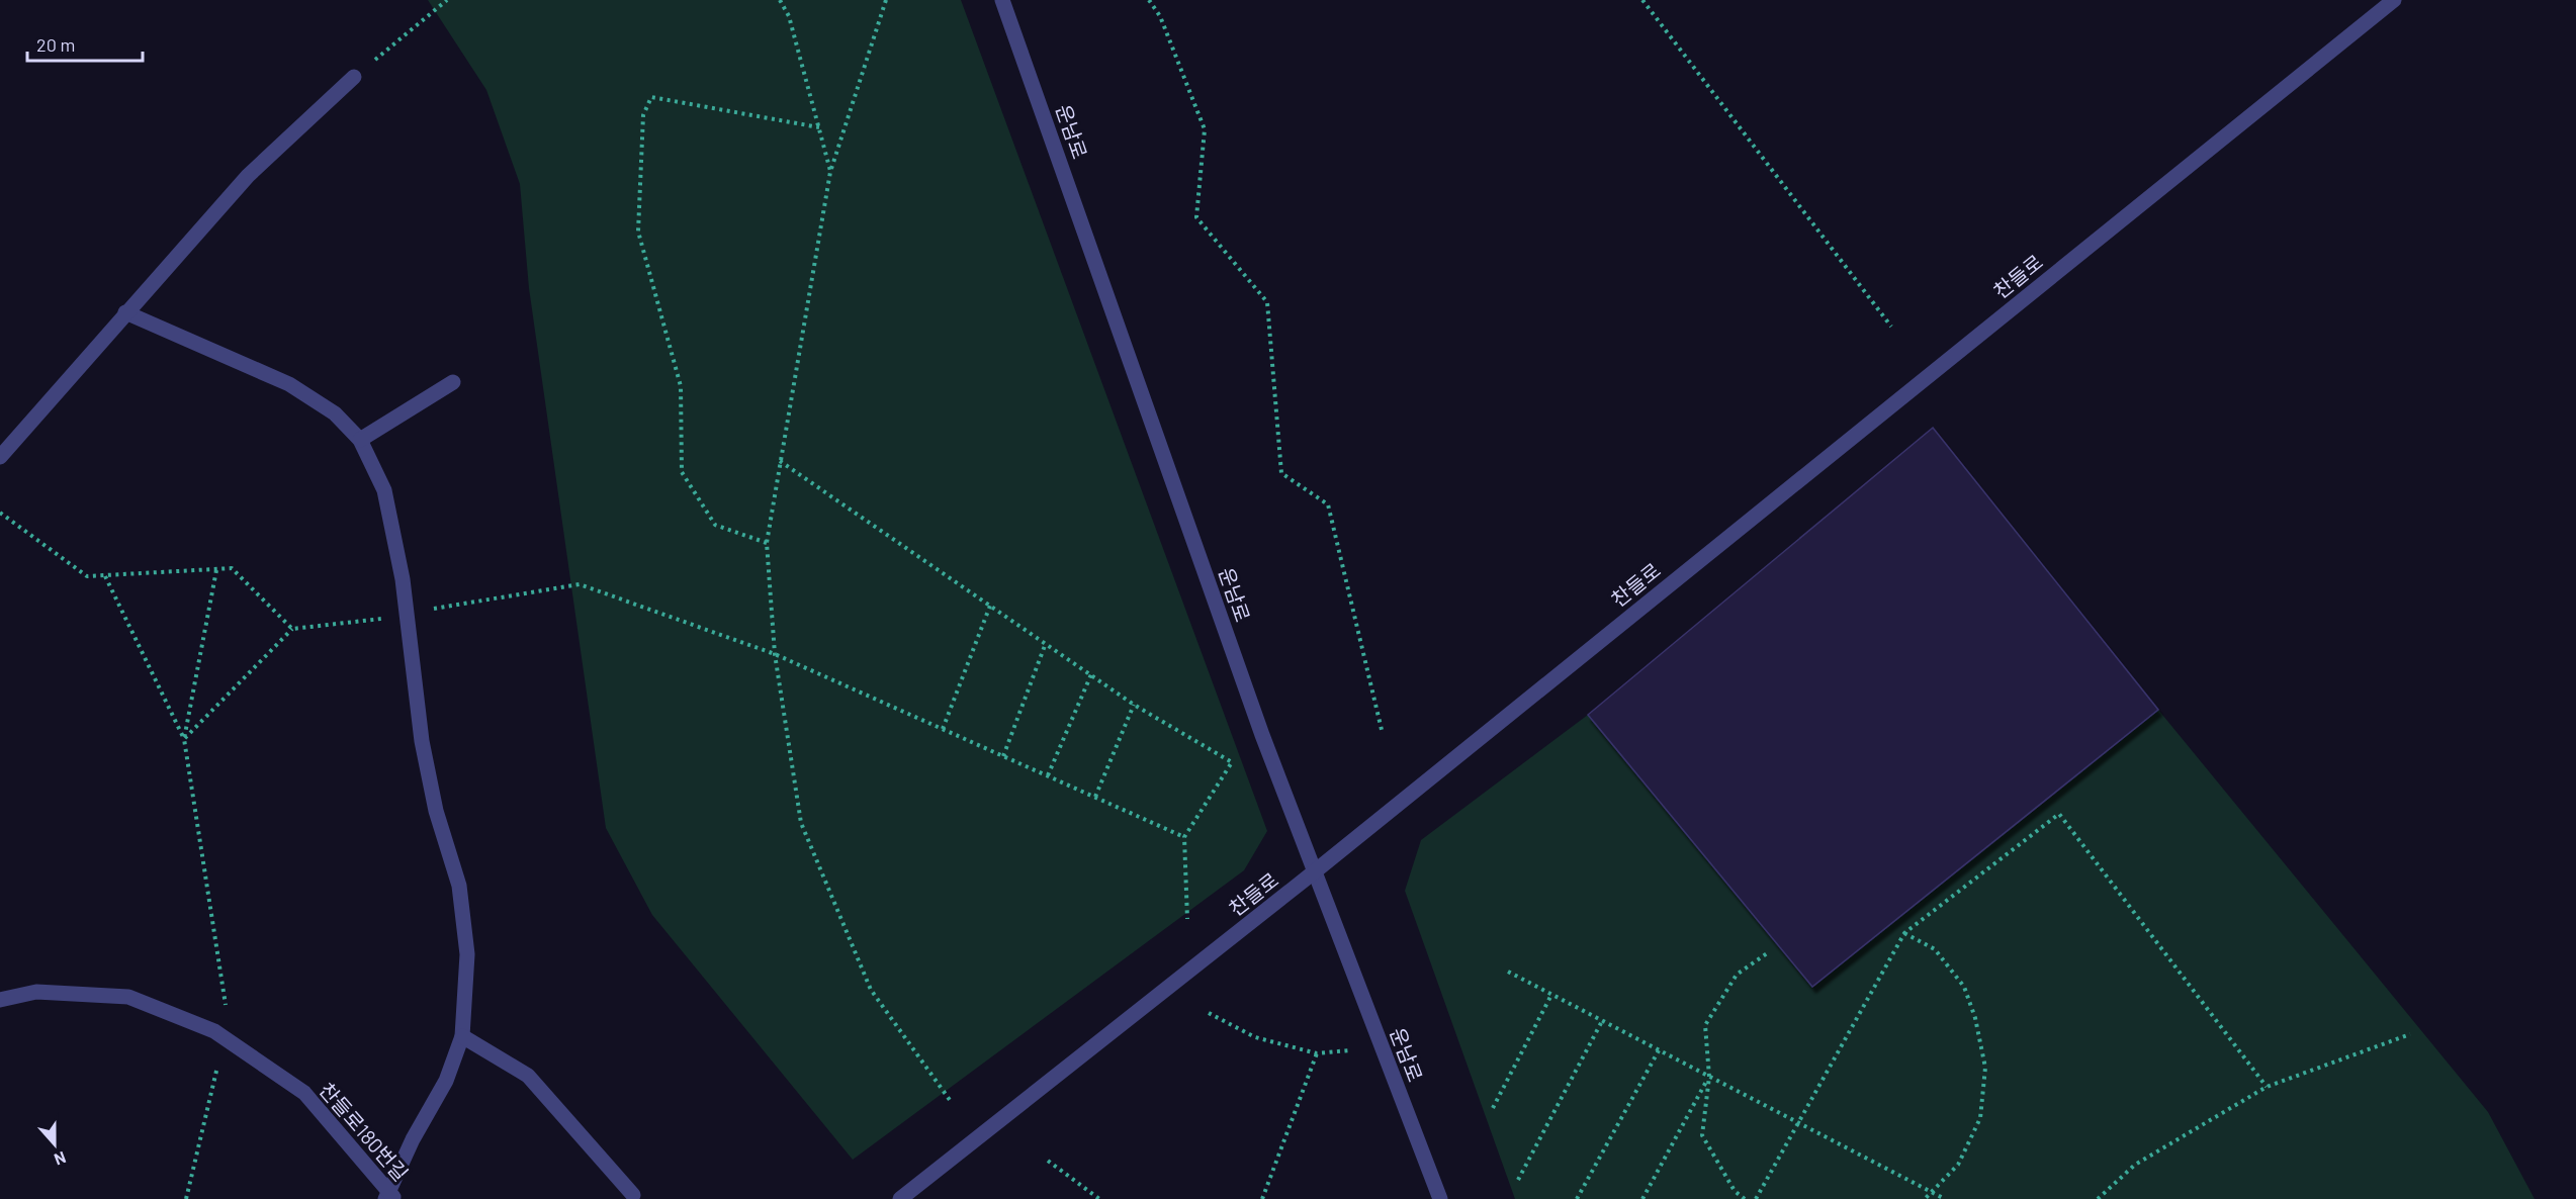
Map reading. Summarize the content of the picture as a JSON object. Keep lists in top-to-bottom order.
{
  "streets": {
    "street": ["운남로", "찬들로", "찬들로180번길"]
  },
  "crossings": [
    ["운남로", "찬들로"]
  ],
  "scale_bar": "20 m",
  "north": "bottom"
}
